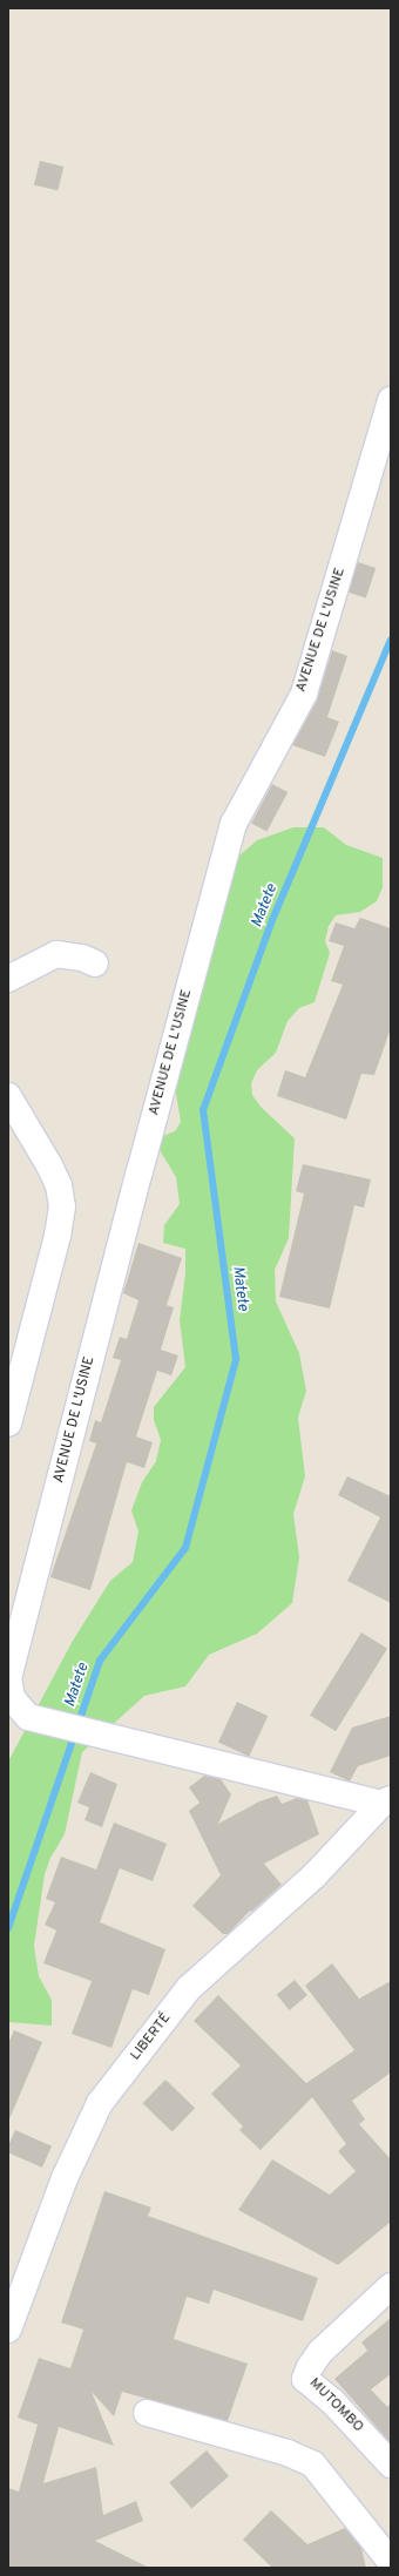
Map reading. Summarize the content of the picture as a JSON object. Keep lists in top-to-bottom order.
{
  "streets": {
    "street": ["AVENUE DE L'USINE", "LIBERTÉ", "MUTOMBO"]
  },
  "crossings": [
    ["AVENUE DE L'USINE", "LIBERTÉ"]
  ],
  "water": ["Matete"]
}
